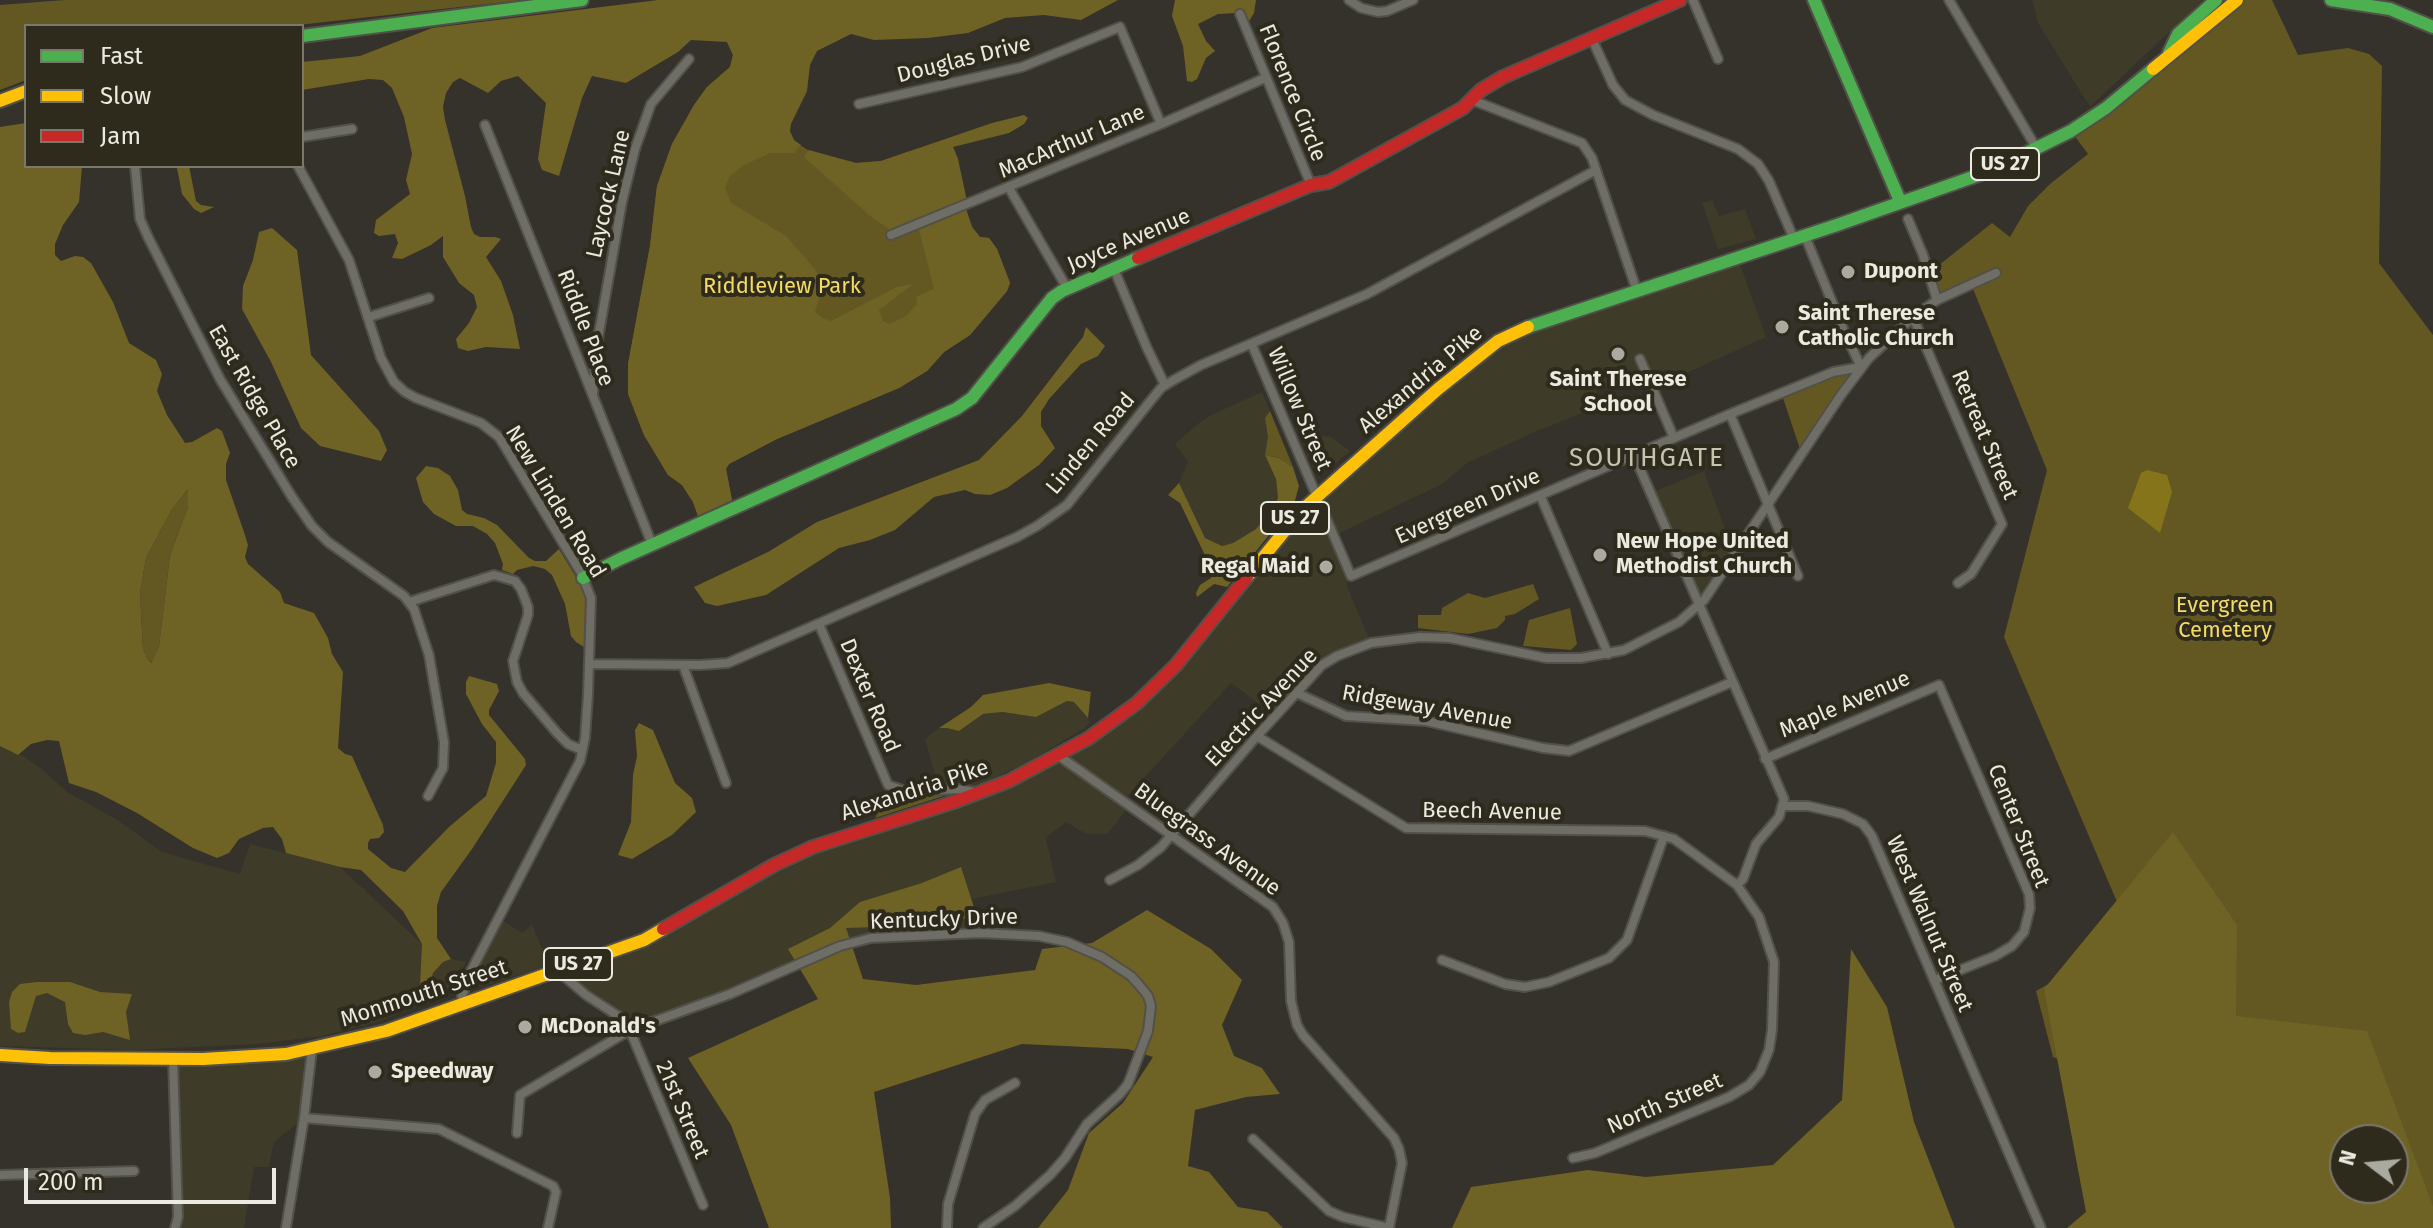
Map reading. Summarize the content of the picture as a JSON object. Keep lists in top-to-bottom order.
{
  "streets": {
    "main road": [
      "US 27",
      "Joyce Avenue",
      "Alexandria Pike",
      "Monmouth Street"
    ],
    "street": [
      "Douglas Drive",
      "Florence Circle",
      "MacArthur Lane",
      "Laycock Lane",
      "Riddle Place",
      "East Ridge Place",
      "Willow Street",
      "Retreat Street",
      "Linden Road",
      "New Linden Road",
      "Evergreen Drive",
      "Dexter Road",
      "Maple Avenue",
      "Electric Avenue",
      "Ridgeway Avenue",
      "Beech Avenue",
      "Center Street",
      "Bluegrass Avenue",
      "Kentucky Drive",
      "West Walnut Street",
      "North Street",
      "21st Street"
    ]
  },
  "crossings": [
    ["Douglas Drive", "MacArthur Lane"],
    ["Florence Circle", "MacArthur Lane"],
    ["Florence Circle", "Joyce Avenue"],
    ["Laycock Lane", "Riddle Place"],
    ["Joyce Avenue", "Riddle Place"],
    ["Joyce Avenue", "New Linden Road"],
    ["Alexandria Pike", "Willow Street"],
    ["Alexandria Pike", "Dexter Road"],
    ["Alexandria Pike", "Bluegrass Avenue"],
    ["Alexandria Pike", "Monmouth Street"],
    ["Willow Street", "Linden Road"],
    ["Willow Street", "Evergreen Drive"],
    ["Linden Road", "New Linden Road"],
    ["Linden Road", "Dexter Road"],
    ["New Linden Road", "Monmouth Street"],
    ["Evergreen Drive", "Electric Avenue"],
    ["Maple Avenue", "Center Street"],
    ["Electric Avenue", "Ridgeway Avenue"],
    ["Electric Avenue", "Beech Avenue"],
    ["Electric Avenue", "Bluegrass Avenue"],
    ["Beech Avenue", "North Street"],
    ["Center Street", "West Walnut Street"],
    ["Kentucky Drive", "21st Street"]
  ],
  "districts": ["SOUTHGATE"],
  "parks": ["Riddleview Park", "Evergreen Cemetery"],
  "places": [
    "Dupont",
    "Saint Therese Catholic Church",
    "Saint Therese School",
    "New Hope United Methodist Church",
    "Regal Maid",
    "McDonald's",
    "Speedway"
  ],
  "legend": ["Fast", "Slow", "Jam"],
  "scale_bar": "200 m",
  "north": "left"
}
